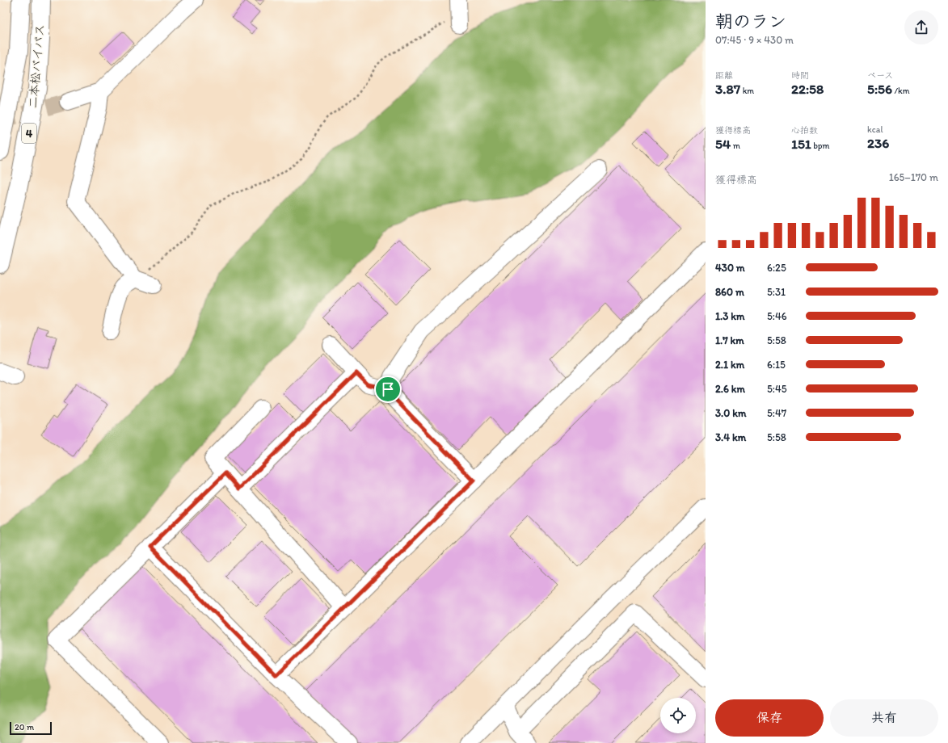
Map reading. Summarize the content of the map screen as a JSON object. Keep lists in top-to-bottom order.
{
  "streets": {
    "highway": ["二本松バイパス", "4"]
  },
  "scale_bar": "20 m",
  "page": {
    "heading": ["朝のラン", "07:45 · 9 × 430 m"],
    "stats": [
      ["距離", "3.87 km"],
      ["時間", "22:58"],
      ["ペース", "5:56 /km"],
      ["獲得標高", "54 m"],
      ["心拍数", "151 bpm"],
      ["kcal", "236"]
    ],
    "chart": ["獲得標高", "165–170 m"],
    "list": [
      {
        "name": "430 m",
        "note": "6:25"
      },
      {
        "name": "860 m",
        "note": "5:31"
      },
      {
        "name": "1.3 km",
        "note": "5:46"
      },
      {
        "name": "1.7 km",
        "note": "5:58"
      },
      {
        "name": "2.1 km",
        "note": "6:15"
      },
      {
        "name": "2.6 km",
        "note": "5:45"
      },
      {
        "name": "3.0 km",
        "note": "5:47"
      },
      {
        "name": "3.4 km",
        "note": "5:58"
      }
    ],
    "buttons": ["保存", "共有"],
    "scale": "20 m"
  }
}
